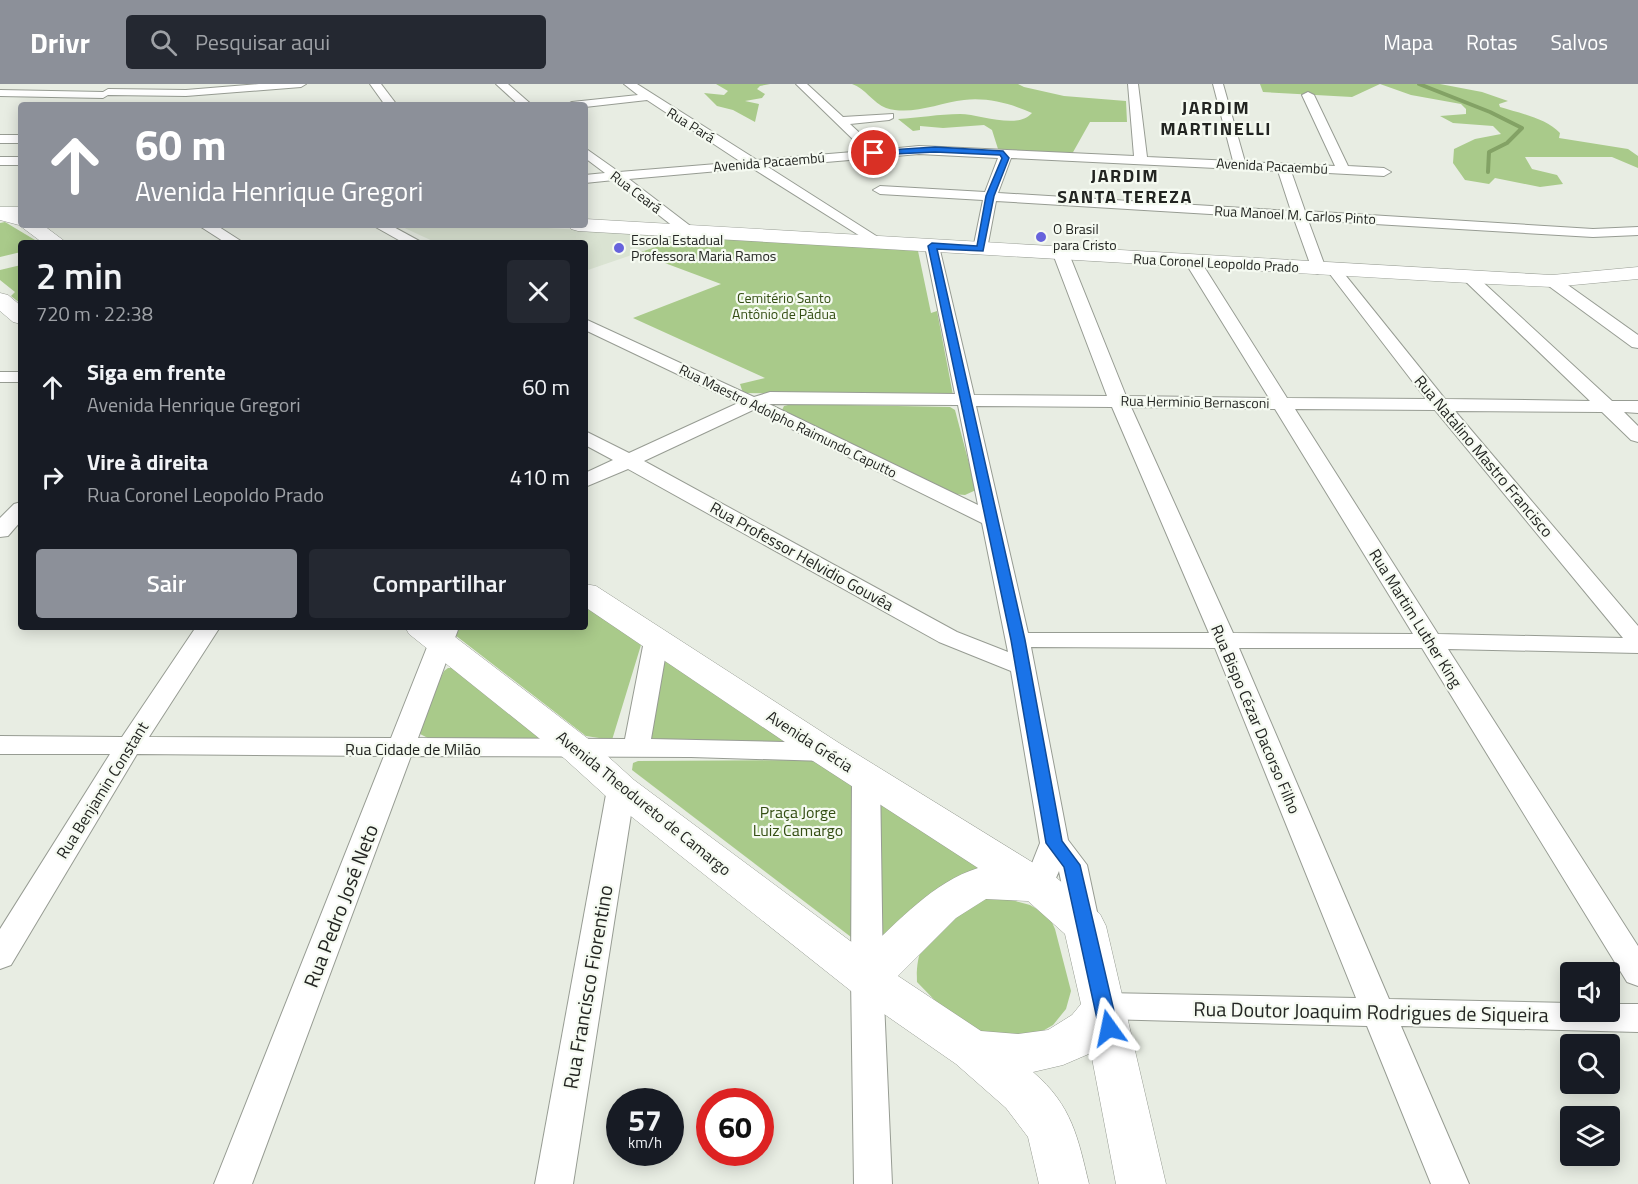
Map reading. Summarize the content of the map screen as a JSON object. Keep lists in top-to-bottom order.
{
  "streets": {
    "main road": ["Rua Coronel Leopoldo Prado", "Avenida Grécia", "Avenida Theodureto de Camargo"],
    "street": [
      "Rua Pará",
      "Avenida Pacaembú",
      "Rua Ceará",
      "Rua Manoel M. Carlos Pinto",
      "Rua Herminio Bernasconi",
      "Rua Maestro Adolpho Raimundo Caputto",
      "Rua Natalino Mastro Francisco",
      "Rua Professor Helvidio Gouvêa",
      "Rua Martim Luther King",
      "Rua Bispo Cézar Dacorso Filho",
      "Rua Cidade de Milão",
      "Rua Benjamin Constant",
      "Rua Pedro José Neto",
      "Rua Francisco Fiorentino",
      "Rua Doutor Joaquim Rodrigues de Siqueira"
    ]
  },
  "crossings": [
    ["Rua Pará", "Avenida Pacaembú"],
    ["Rua Pará", "Rua Coronel Leopoldo Prado"],
    ["Avenida Pacaembú", "Rua Ceará"],
    ["Avenida Pacaembú", "Rua Natalino Mastro Francisco"],
    ["Rua Ceará", "Rua Coronel Leopoldo Prado"],
    ["Rua Manoel M. Carlos Pinto", "Rua Natalino Mastro Francisco"],
    ["Rua Coronel Leopoldo Prado", "Rua Natalino Mastro Francisco"],
    ["Rua Coronel Leopoldo Prado", "Rua Martim Luther King"],
    ["Rua Coronel Leopoldo Prado", "Rua Bispo Cézar Dacorso Filho"],
    ["Rua Herminio Bernasconi", "Rua Maestro Adolpho Raimundo Caputto"],
    ["Rua Herminio Bernasconi", "Rua Natalino Mastro Francisco"],
    ["Rua Herminio Bernasconi", "Rua Martim Luther King"],
    ["Rua Herminio Bernasconi", "Rua Bispo Cézar Dacorso Filho"],
    ["Rua Bispo Cézar Dacorso Filho", "Rua Doutor Joaquim Rodrigues de Siqueira"],
    ["Avenida Grécia", "Rua Cidade de Milão"],
    ["Avenida Grécia", "Avenida Theodureto de Camargo"],
    ["Avenida Grécia", "Rua Doutor Joaquim Rodrigues de Siqueira"],
    ["Rua Cidade de Milão", "Rua Benjamin Constant"],
    ["Rua Cidade de Milão", "Avenida Theodureto de Camargo"],
    ["Rua Cidade de Milão", "Rua Pedro José Neto"],
    ["Avenida Theodureto de Camargo", "Rua Pedro José Neto"],
    ["Avenida Theodureto de Camargo", "Rua Francisco Fiorentino"],
    ["Avenida Theodureto de Camargo", "Rua Doutor Joaquim Rodrigues de Siqueira"]
  ],
  "districts": ["JARDIM MARTINELLI", "JARDIM SANTA TEREZA"],
  "parks": ["Cemitério Santo Antônio de Pádua", "Praça Jorge Luiz Camargo"],
  "places": ["O Brasil para Cristo", "Escola Estadual Professora Maria Ramos"],
  "page": {
    "header": "Drivr",
    "search": "Pesquisar aqui",
    "nav": ["Mapa", "Rotas", "Salvos"],
    "turn": ["60 m", "Avenida Henrique Gregori"],
    "heading": ["2 min", "720 m · 22:38"],
    "list": [
      {
        "name": "Siga em frente",
        "note": "Avenida Henrique Gregori",
        "value": "60 m"
      },
      {
        "name": "Vire à direita",
        "note": "Rua Coronel Leopoldo Prado",
        "value": "410 m"
      }
    ],
    "buttons": ["Sair", "Compartilhar"],
    "speed": "57 km/h",
    "limit": "60"
  }
}
